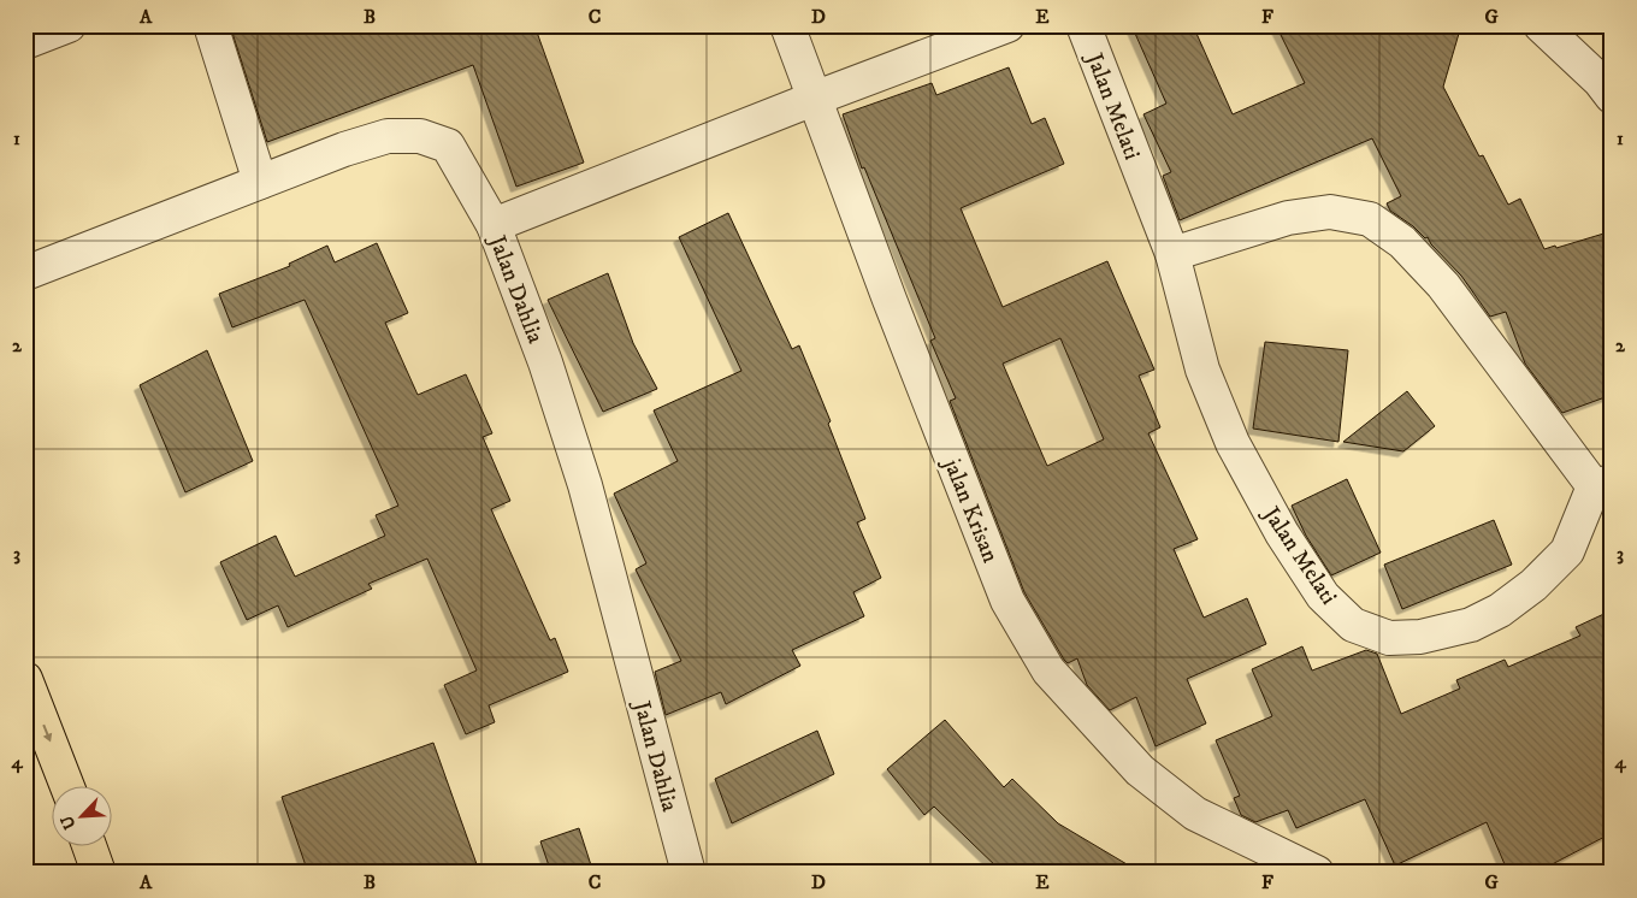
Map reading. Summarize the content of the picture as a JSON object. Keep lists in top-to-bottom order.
{
  "streets": {
    "street": ["Jalan Melati", "Jalan Dahlia", "jalan Krisan"]
  },
  "north": "bottom left",
  "grid": {
    "columns": [
      "A",
      "B",
      "C",
      "D",
      "E",
      "F",
      "G"
    ],
    "rows": [
      "1",
      "2",
      "3",
      "4"
    ]
  }
}
